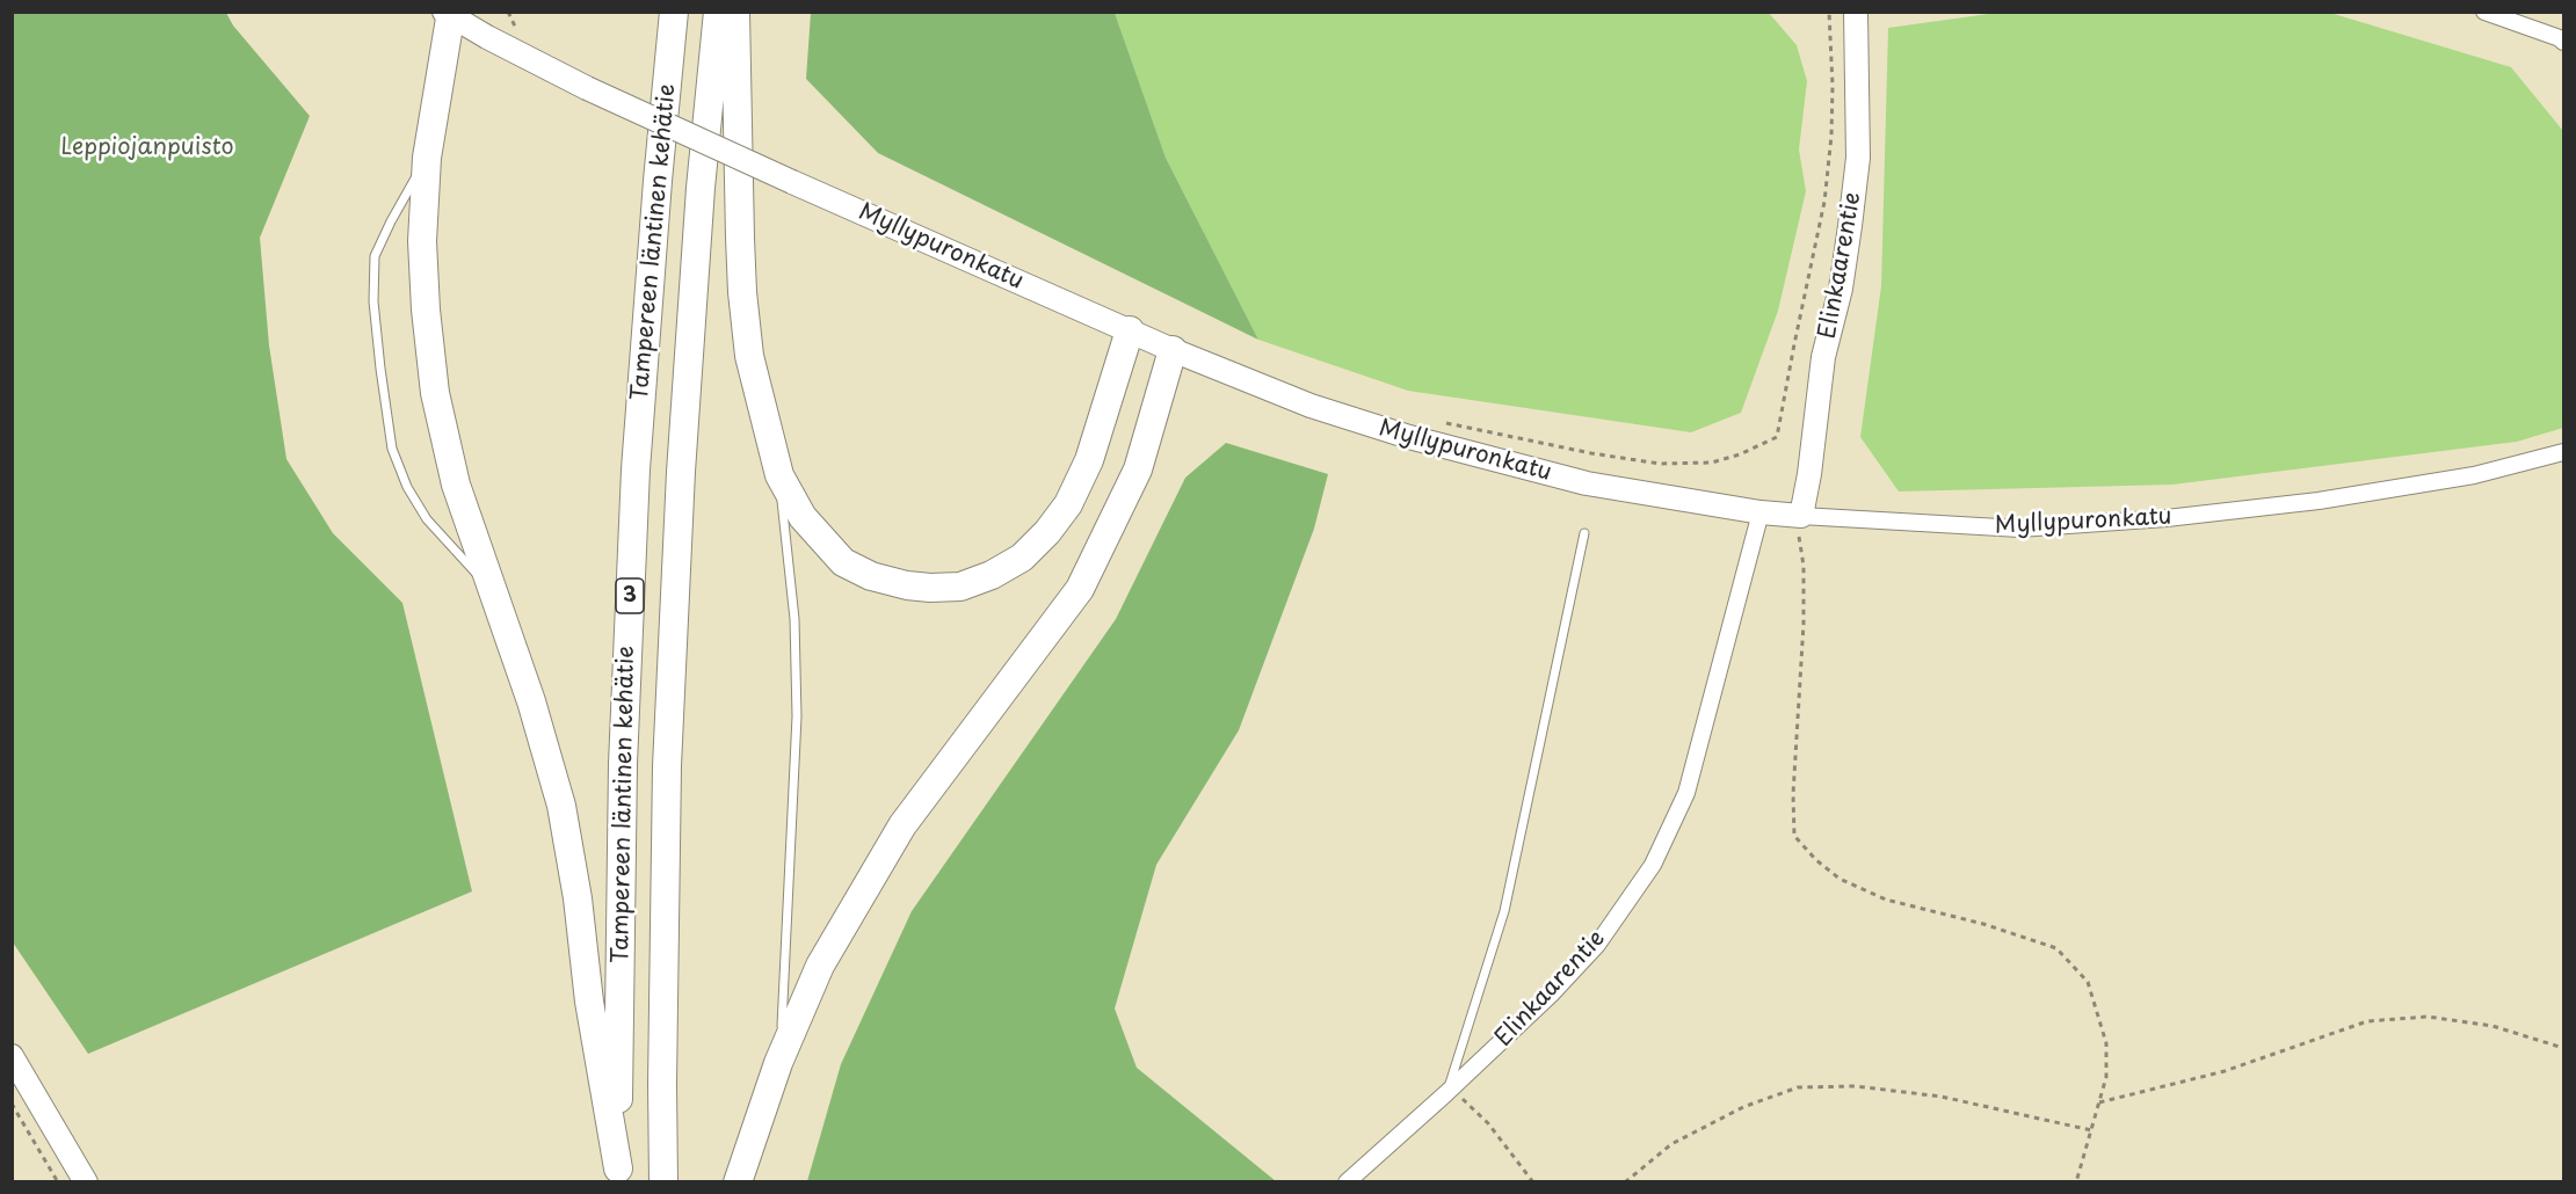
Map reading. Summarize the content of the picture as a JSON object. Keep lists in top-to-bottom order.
{
  "streets": {
    "highway": ["Tampereen läntinen kehätie", "3"],
    "street": ["Myllypuronkatu", "Elinkaarentie"]
  },
  "crossings": [
    ["Myllypuronkatu", "Elinkaarentie"]
  ],
  "parks": ["Leppiojanpuisto"]
}
